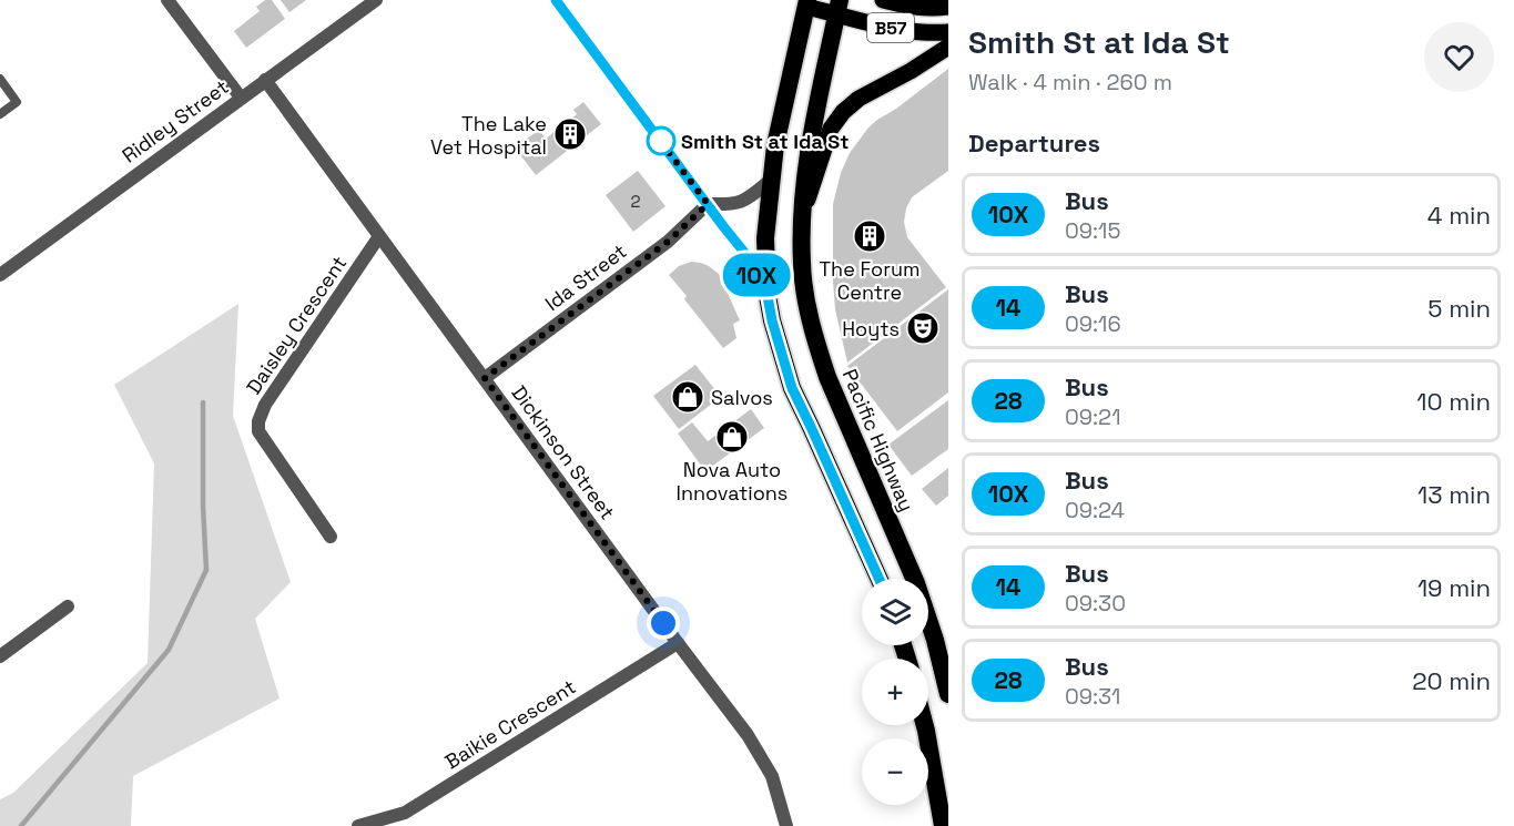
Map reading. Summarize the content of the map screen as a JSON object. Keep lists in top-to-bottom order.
{
  "streets": {
    "highway": ["Pacific Highway"],
    "main road": ["B57"],
    "street": [
      "Ridley Street",
      "Ida Street",
      "Daisley Crescent",
      "Dickinson Street",
      "Baikie Crescent"
    ]
  },
  "crossings": [
    ["B57", "Pacific Highway"],
    ["Ridley Street", "Dickinson Street"],
    ["Ida Street", "Dickinson Street"],
    ["Daisley Crescent", "Dickinson Street"],
    ["Dickinson Street", "Baikie Crescent"]
  ],
  "places": {
    "building": ["The Lake Vet Hospital", "The Forum Centre"],
    "other": ["Smith St at Ida St"],
    "theatre": ["Hoyts"],
    "shop": ["Salvos", "Nova Auto Innovations"]
  },
  "lines": ["bus line 10X"],
  "house_numbers": ["2"],
  "page": {
    "on_map": "10X",
    "heading": [
      ["Smith St at Ida St", "Walk · 4 min · 260 m"],
      "Departures"
    ],
    "list": [
      {
        "mark": "10X",
        "name": "Bus",
        "note": "09:15",
        "value": "4 min"
      },
      {
        "mark": "14",
        "name": "Bus",
        "note": "09:16",
        "value": "5 min"
      },
      {
        "mark": "28",
        "name": "Bus",
        "note": "09:21",
        "value": "10 min"
      },
      {
        "mark": "10X",
        "name": "Bus",
        "note": "09:24",
        "value": "13 min"
      },
      {
        "mark": "14",
        "name": "Bus",
        "note": "09:30",
        "value": "19 min"
      },
      {
        "mark": "28",
        "name": "Bus",
        "note": "09:31",
        "value": "20 min"
      }
    ],
    "map_buttons": ["+", "−"]
  }
}
